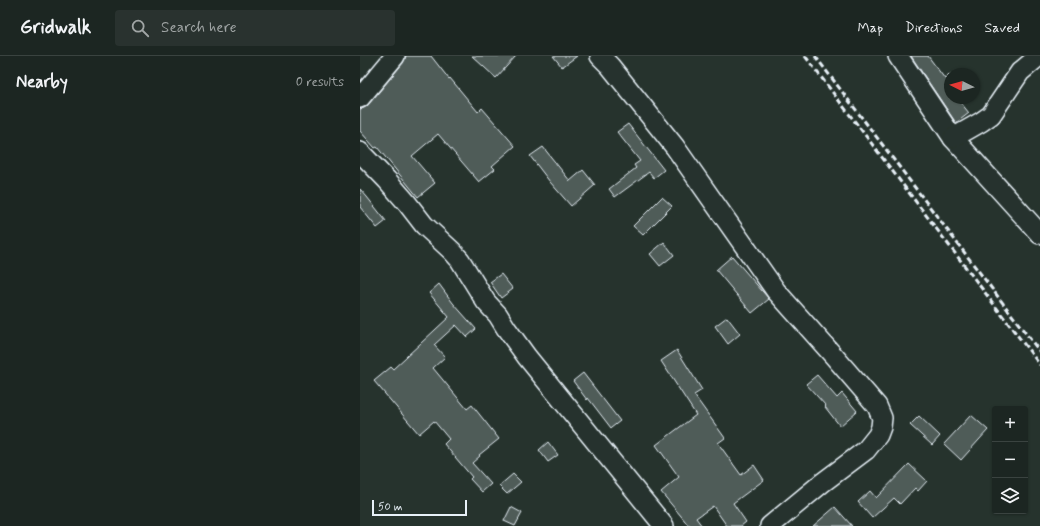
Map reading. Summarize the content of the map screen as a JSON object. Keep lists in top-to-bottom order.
{
  "scale_bar": "50 m",
  "north": "left",
  "page": {
    "header": "Gridwalk",
    "search": "Search here",
    "nav": ["Map", "Directions", "Saved"],
    "heading": ["Nearby", "0 results"],
    "map_buttons": ["+", "−"],
    "scale": "50 m"
  }
}
